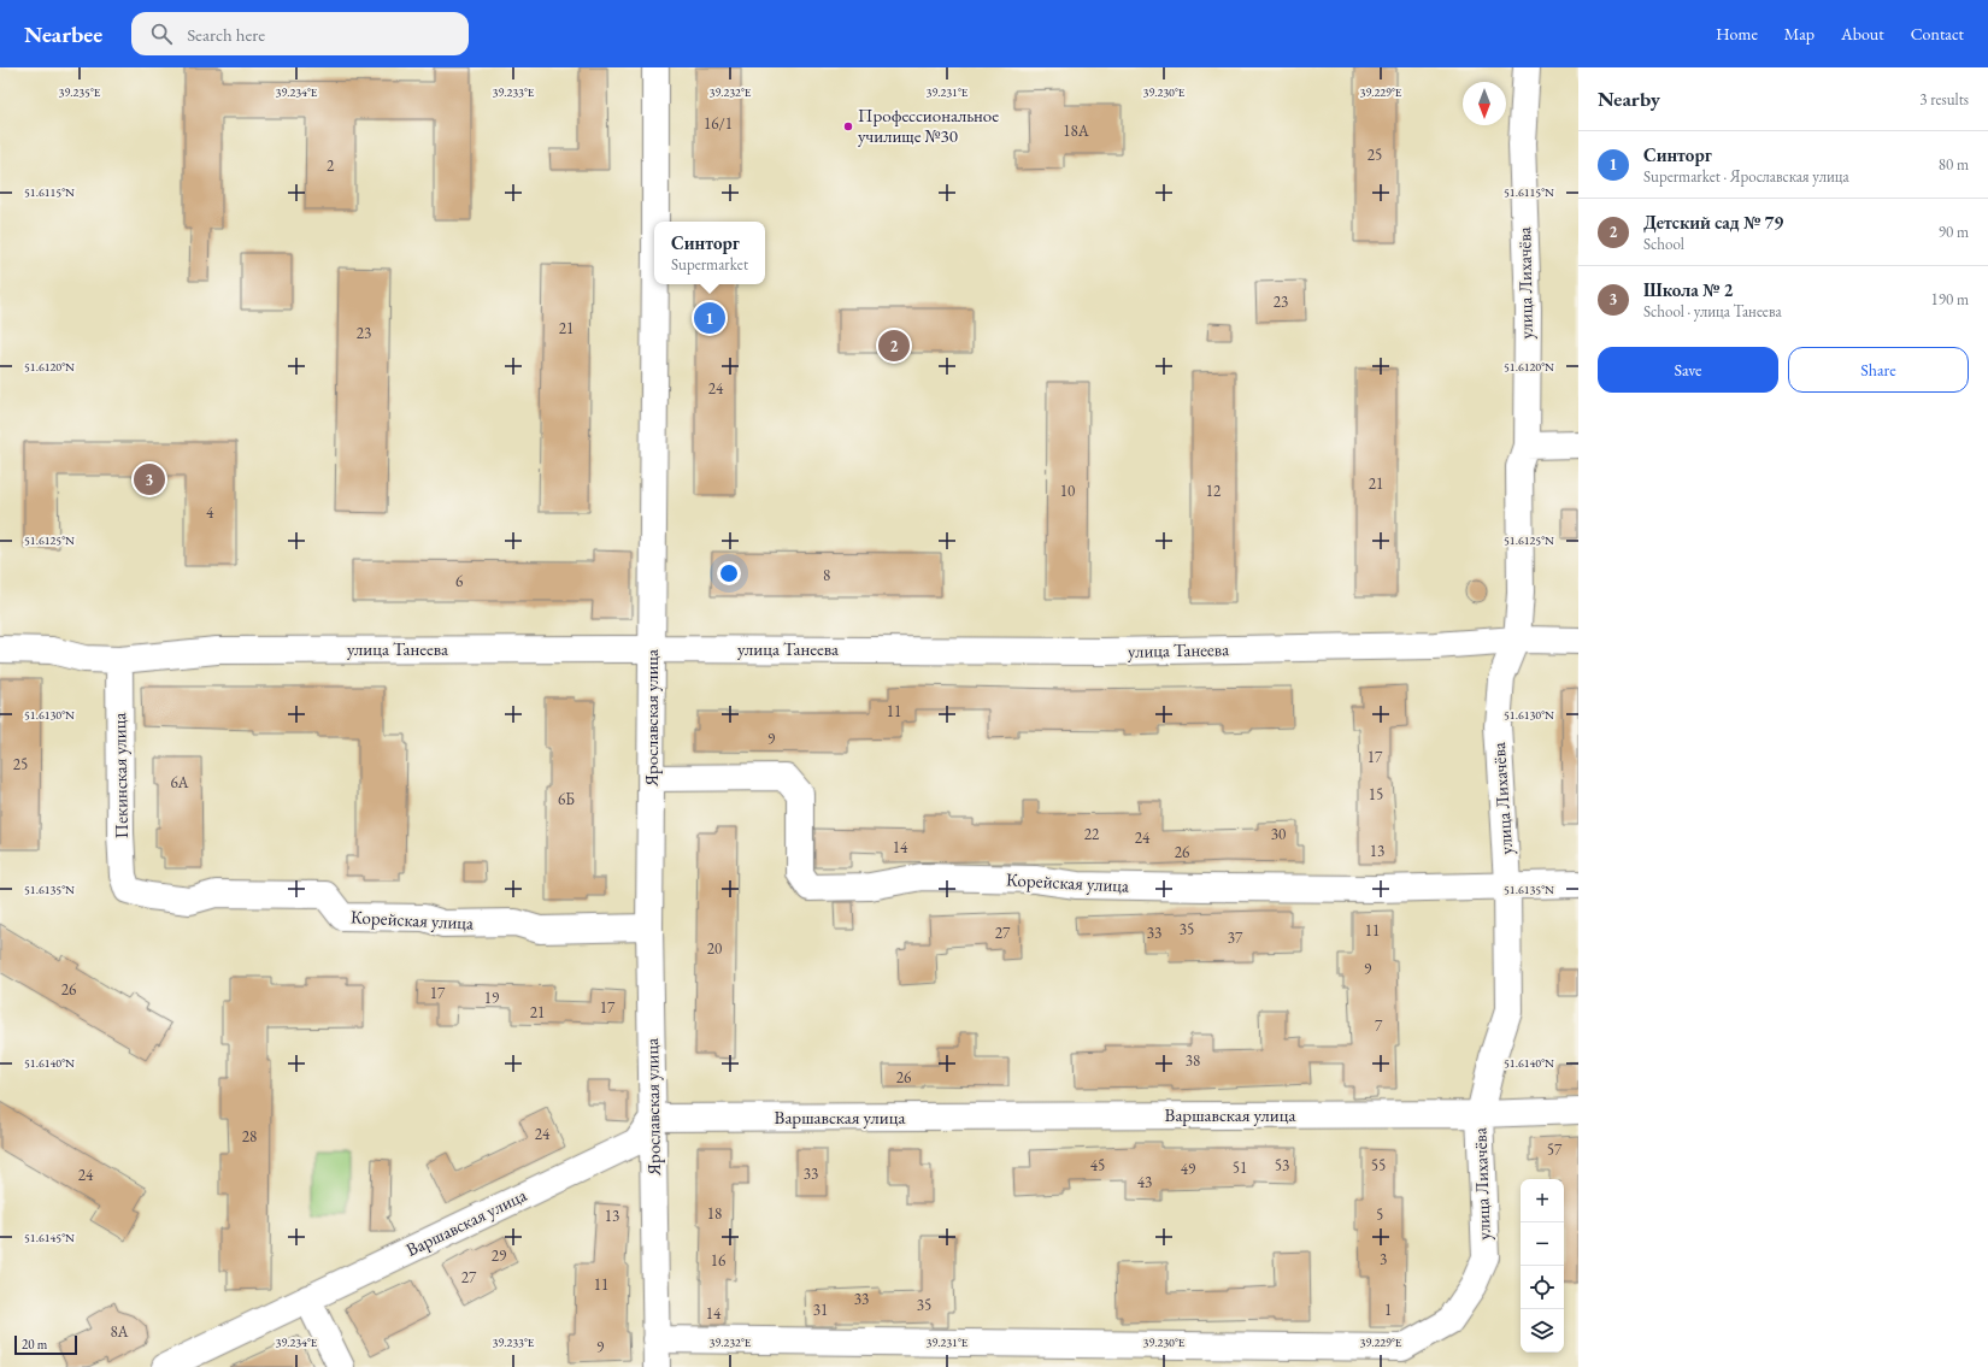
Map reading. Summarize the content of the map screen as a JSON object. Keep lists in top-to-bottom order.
{
  "streets": {
    "street": [
      "улица Лихачёва",
      "улица Танеева",
      "Ярославская улица",
      "Пекинская улица",
      "Корейская улица",
      "Варшавская улица"
    ]
  },
  "crossings": [
    ["улица Лихачёва", "улица Танеева"],
    ["улица Лихачёва", "Ярославская улица"],
    ["улица Лихачёва", "Корейская улица"],
    ["улица Лихачёва", "Варшавская улица"],
    ["улица Танеева", "Ярославская улица"],
    ["улица Танеева", "Пекинская улица"],
    ["Ярославская улица", "Корейская улица"],
    ["Ярославская улица", "Варшавская улица"],
    ["Пекинская улица", "Корейская улица"]
  ],
  "places": ["Профессиональное училище №30"],
  "house_numbers": [
    "16/1",
    "18А",
    "25",
    "2",
    "23",
    "21",
    "23",
    "24",
    "21",
    "10",
    "12",
    "4",
    "8",
    "6",
    "11",
    "9",
    "17",
    "25",
    "6А",
    "15",
    "6Б",
    "22",
    "30",
    "24",
    "14",
    "13",
    "26",
    "35",
    "11",
    "27",
    "33",
    "37",
    "20",
    "9",
    "26",
    "17",
    "19",
    "17",
    "21",
    "7",
    "38",
    "26",
    "24",
    "28",
    "57",
    "45",
    "53",
    "55",
    "51",
    "49",
    "33",
    "24",
    "43",
    "18",
    "5",
    "13",
    "29",
    "3",
    "16",
    "27",
    "11",
    "33",
    "35",
    "31",
    "1",
    "14",
    "8А",
    "9"
  ],
  "scale_bar": "20 m",
  "north": "bottom",
  "page": {
    "header": "Nearbee",
    "search": "Search here",
    "nav": [
      "Home",
      "Map",
      "About",
      "Contact"
    ],
    "heading": ["Nearby", "3 results"],
    "list": [
      {
        "mark": "1",
        "name": "Синторг",
        "note": "Supermarket · Ярославская улица",
        "value": "80 m"
      },
      {
        "mark": "2",
        "name": "Детский сад № 79",
        "note": "School",
        "value": "90 m"
      },
      {
        "mark": "3",
        "name": "Школа № 2",
        "note": "School · улица Танеева",
        "value": "190 m"
      }
    ],
    "popup": ["Синторг", "Supermarket"],
    "pins": ["1", "2", "3"],
    "buttons": ["Save", "Share"],
    "map_buttons": ["+", "−"],
    "scale": "20 m"
  },
  "coordinates": [
    "39.235°E",
    "39.234°E",
    "39.233°E",
    "39.232°E",
    "39.231°E",
    "39.230°E",
    "39.229°E",
    "51.6115°N",
    "51.6120°N",
    "51.6125°N",
    "51.6130°N",
    "51.6135°N",
    "51.6140°N",
    "51.6145°N"
  ]
}
